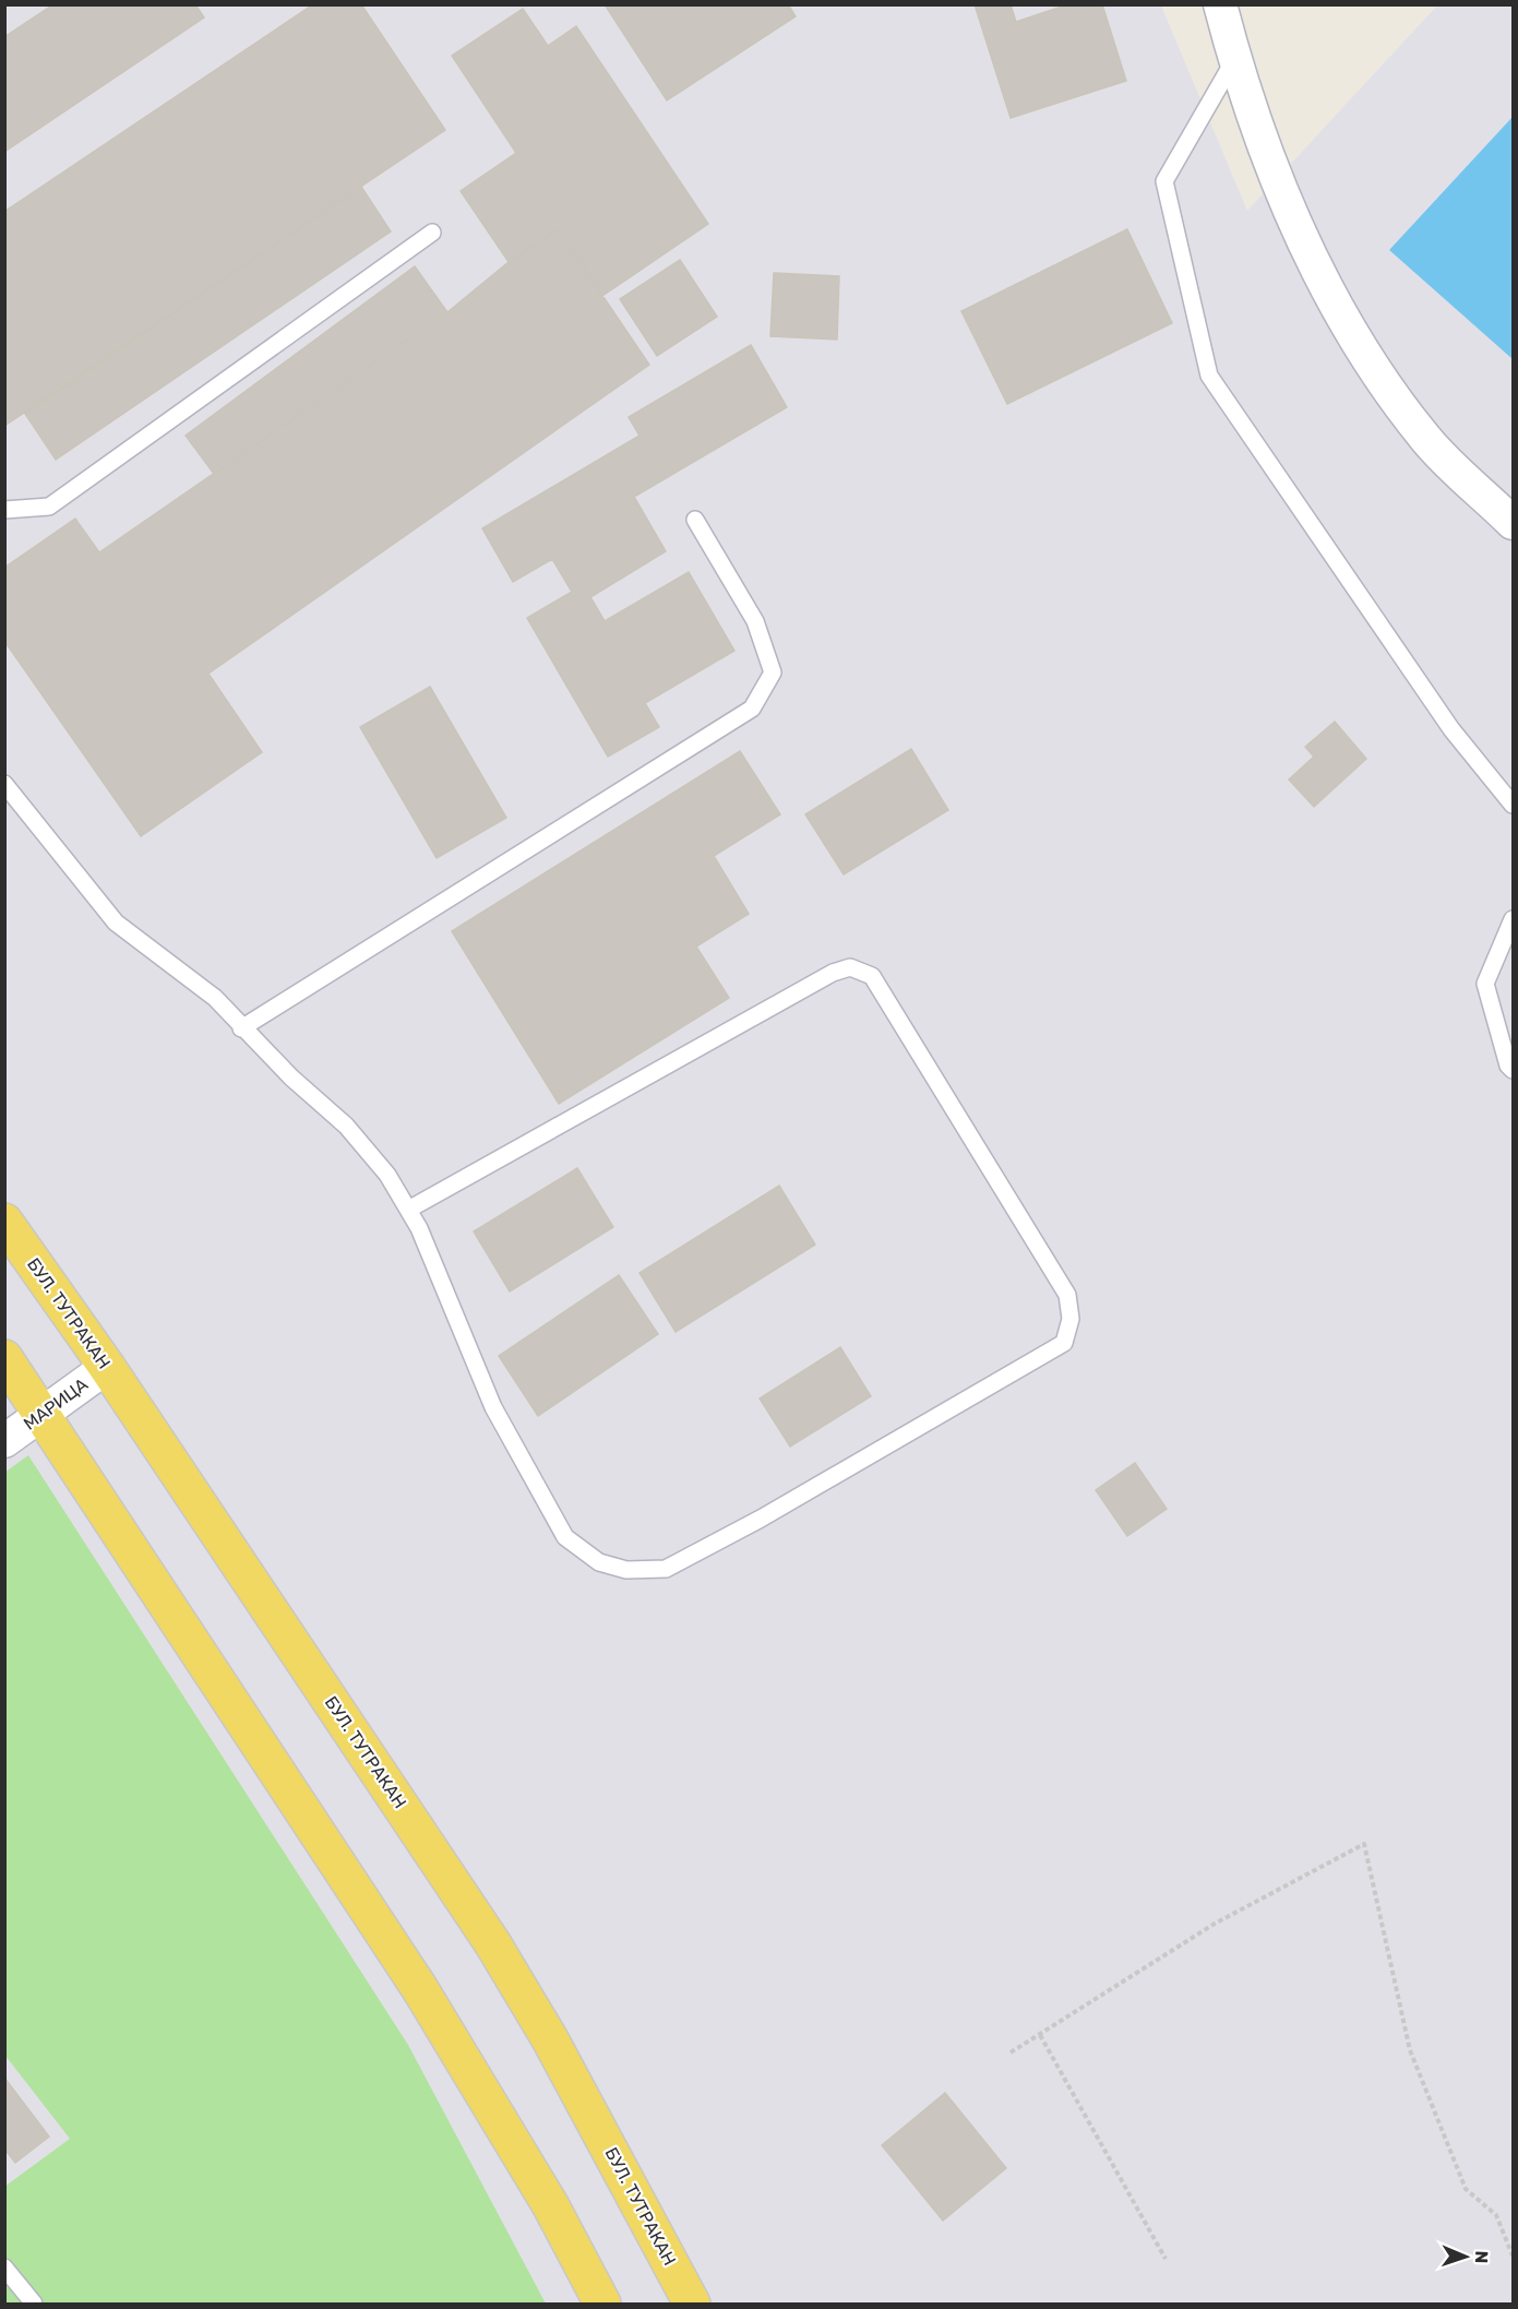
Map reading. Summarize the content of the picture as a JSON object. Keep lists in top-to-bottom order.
{
  "streets": {
    "main road": ["БУЛ. ТУТРАКАН"],
    "street": ["МАРИЦА"]
  },
  "crossings": [
    ["БУЛ. ТУТРАКАН", "МАРИЦА"]
  ],
  "north": "right"
}
